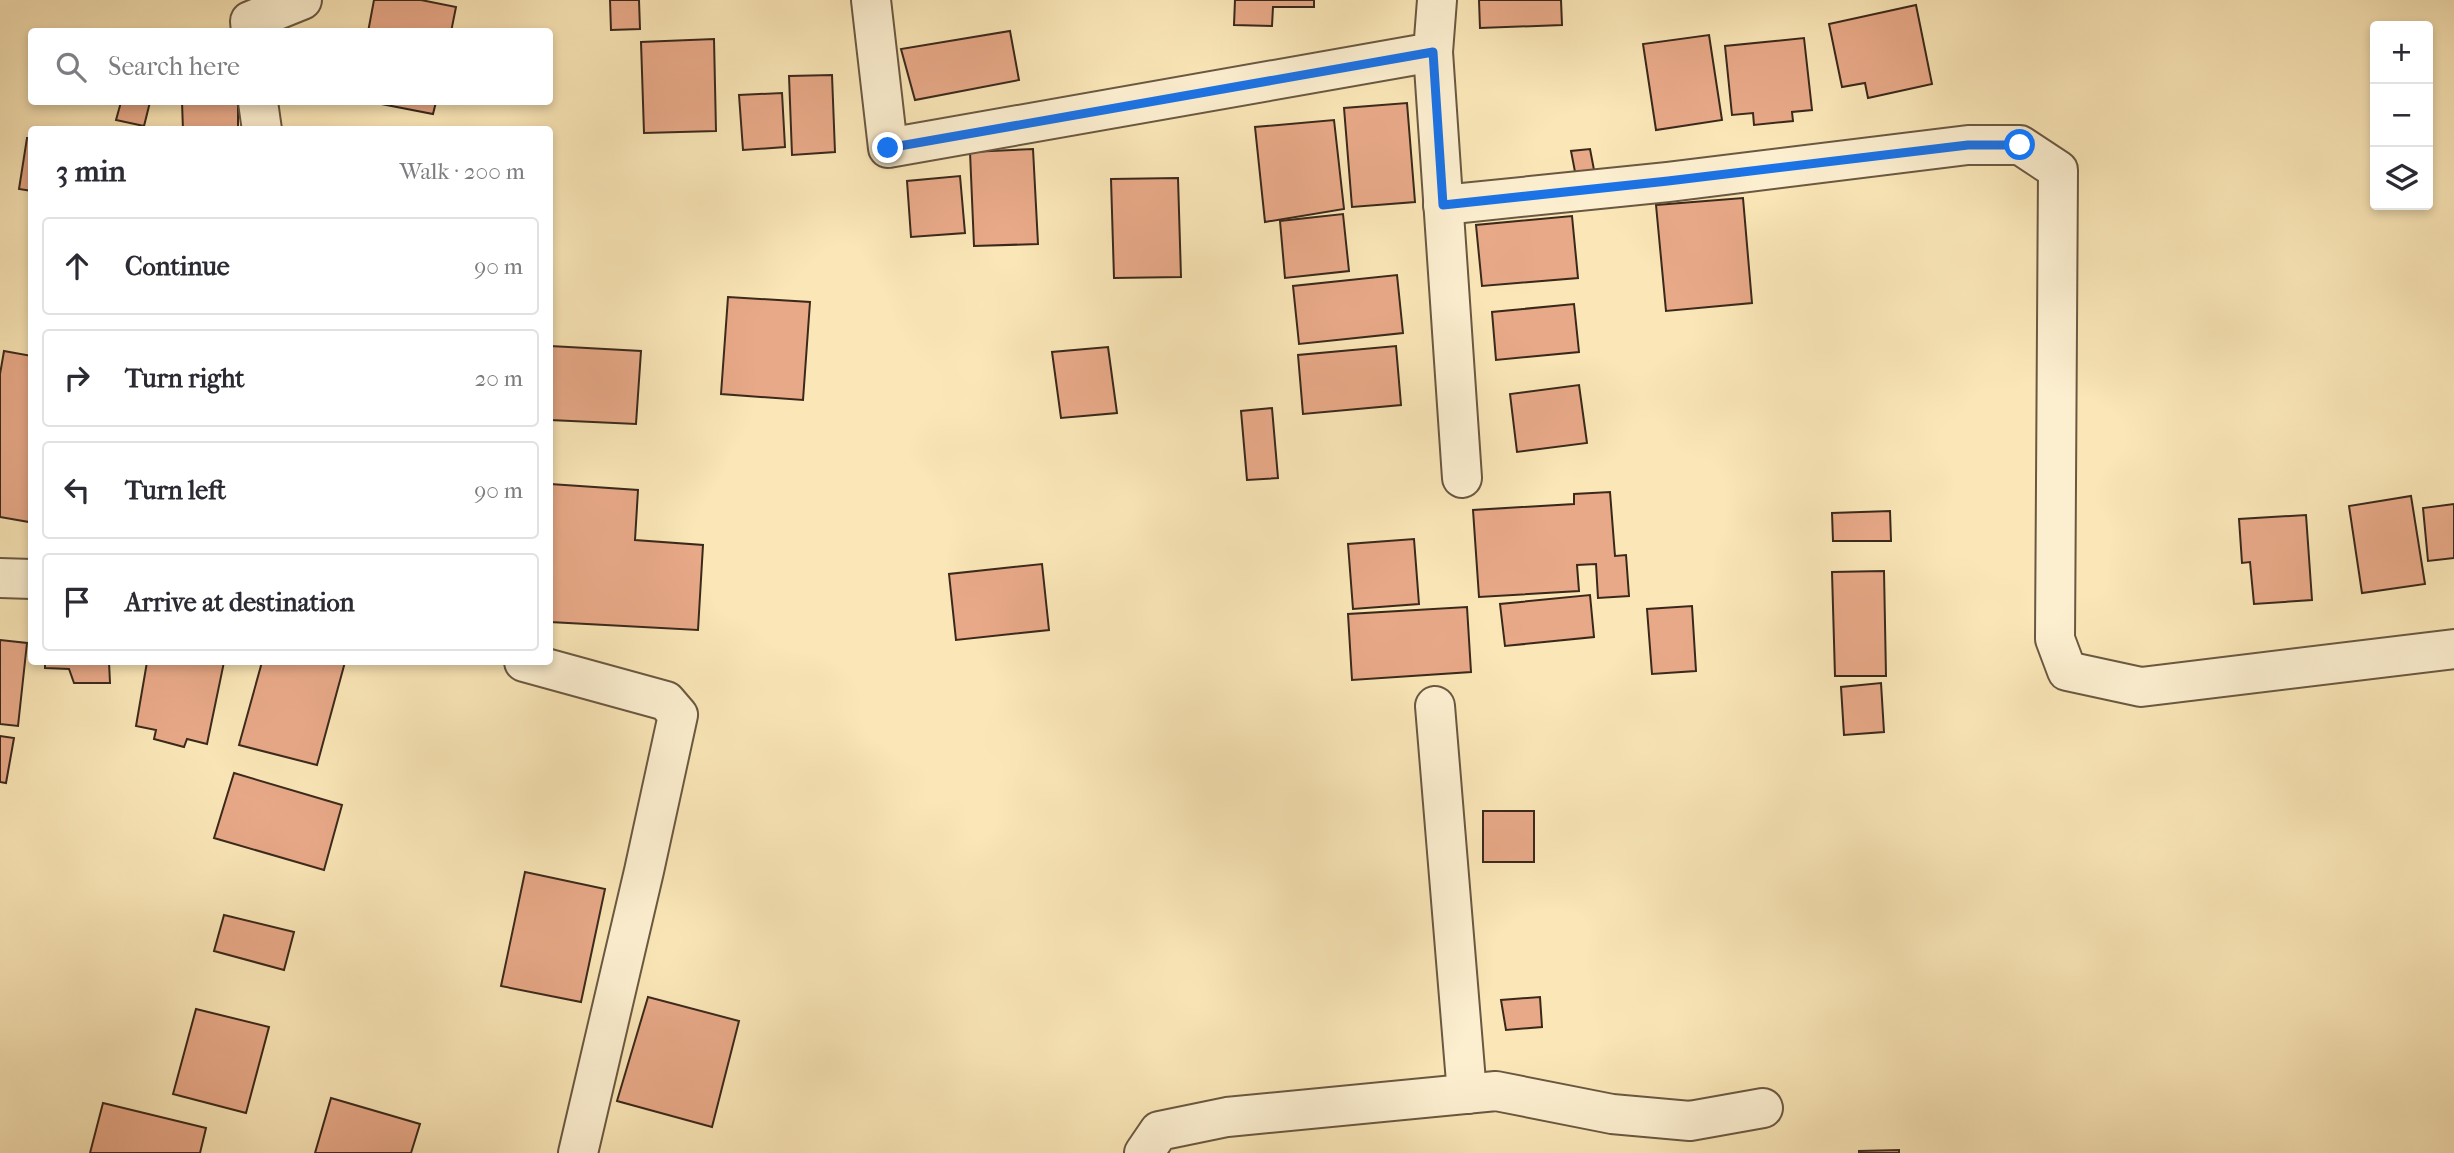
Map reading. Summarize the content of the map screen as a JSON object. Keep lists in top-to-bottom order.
{
  "page": {
    "map_buttons": ["+", "−"],
    "search": "Search here",
    "heading": ["3 min", "Walk · 200 m"],
    "list": [
      ["Continue", "90 m"],
      ["Turn right", "20 m"],
      ["Turn left", "90 m"],
      "Arrive at destination"
    ]
  }
}
